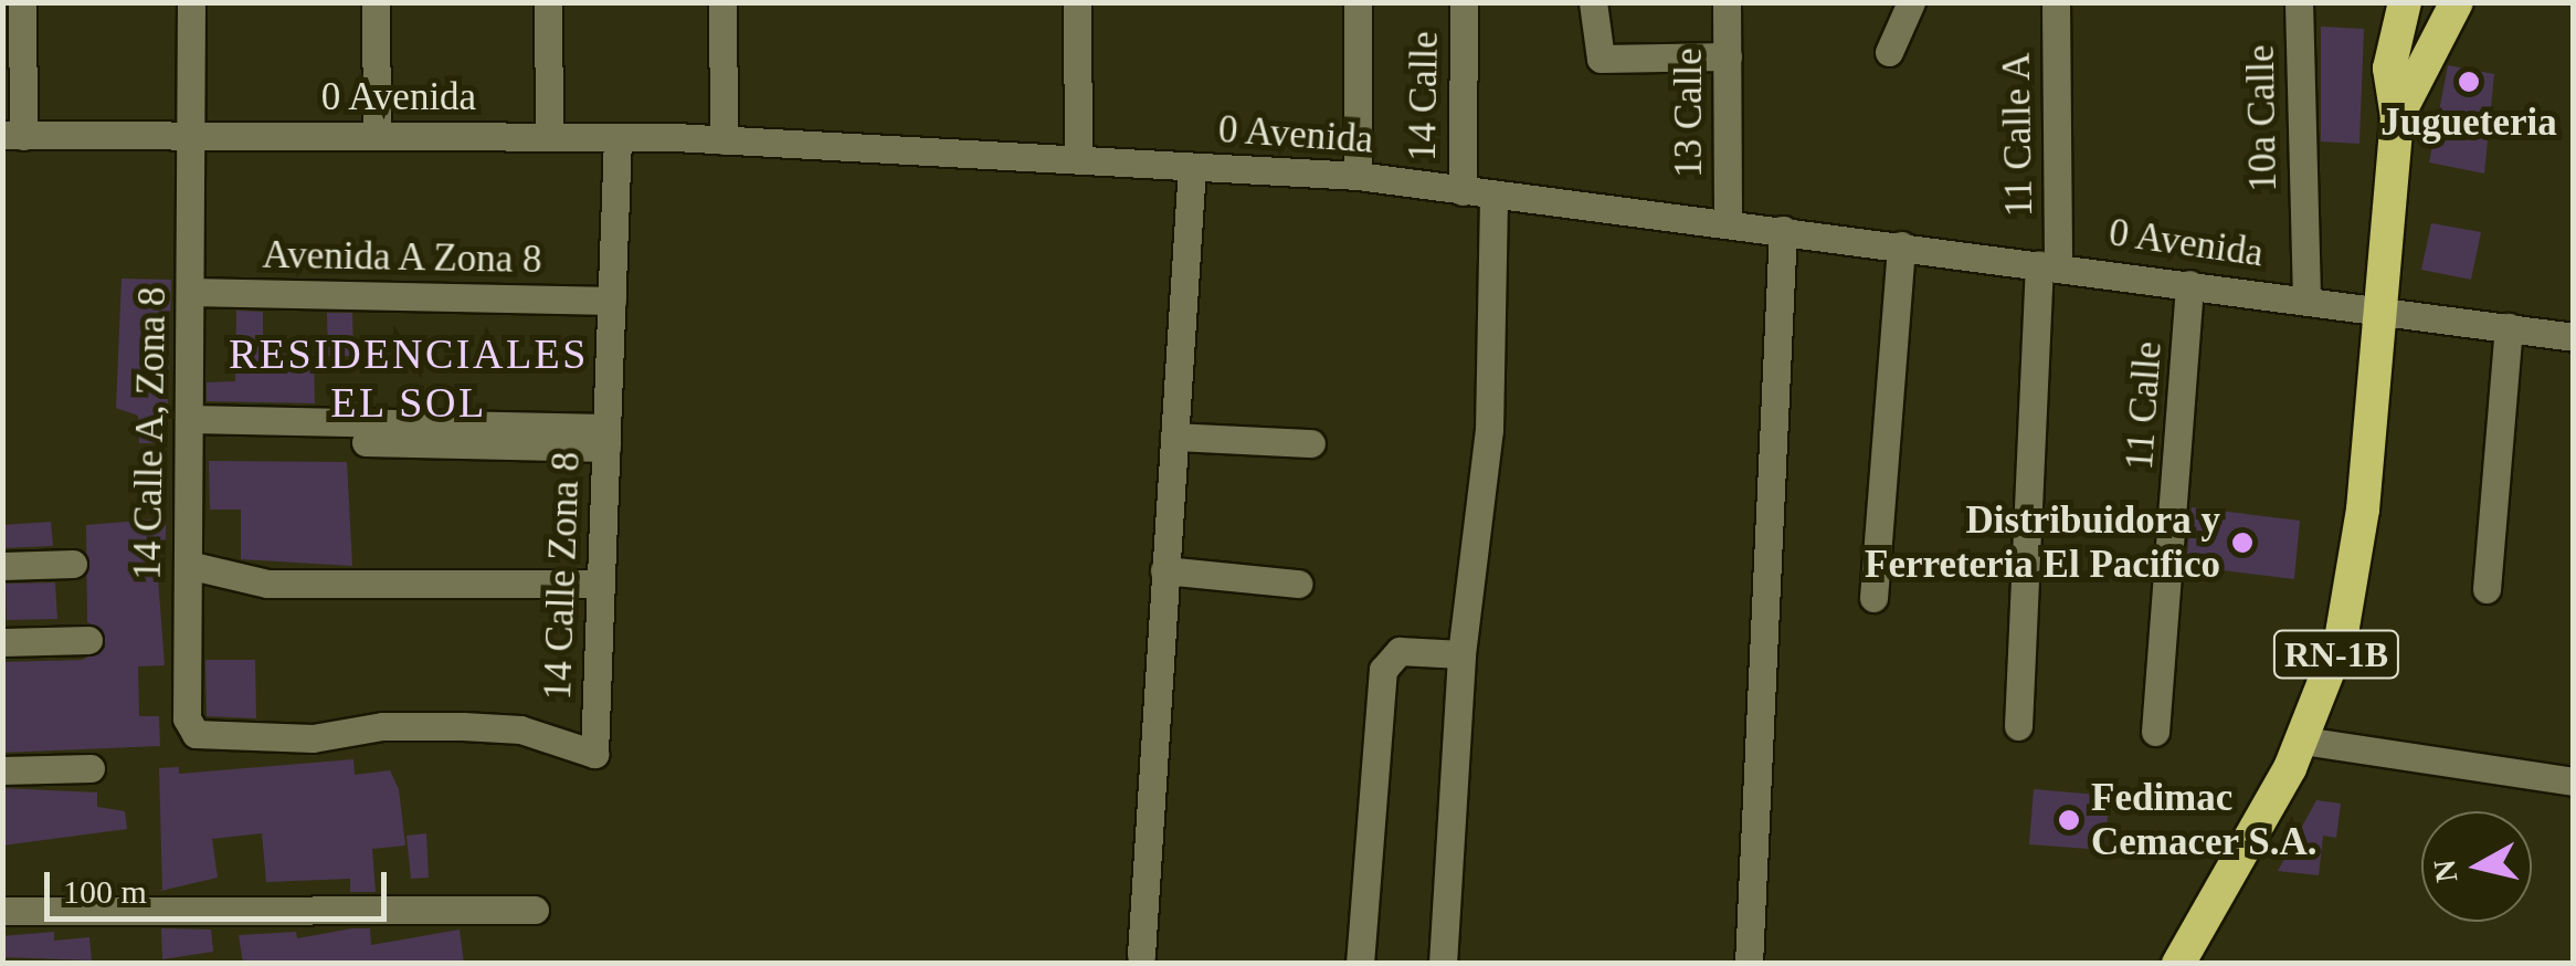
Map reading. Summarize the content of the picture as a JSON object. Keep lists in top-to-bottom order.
{
  "streets": {
    "highway": ["RN-1B"],
    "street": [
      "14 Calle",
      "0 Avenida",
      "13 Calle",
      "10a Calle",
      "11 Calle A",
      "Avenida A Zona 8",
      "11 Calle",
      "14 Calle A, Zona 8",
      "14 Calle Zona 8"
    ]
  },
  "crossings": [
    ["14 Calle", "0 Avenida"],
    ["0 Avenida", "13 Calle"],
    ["0 Avenida", "10a Calle"],
    ["0 Avenida", "11 Calle A"],
    ["0 Avenida", "11 Calle"],
    ["0 Avenida", "14 Calle A, Zona 8"],
    ["0 Avenida", "14 Calle Zona 8"],
    ["0 Avenida", "RN-1B"],
    ["Avenida A Zona 8", "14 Calle A, Zona 8"],
    ["Avenida A Zona 8", "14 Calle Zona 8"],
    ["14 Calle A, Zona 8", "14 Calle Zona 8"]
  ],
  "districts": ["RESIDENCIALES EL SOL"],
  "places": ["Jugueteria", "Distribuidora y Ferreteria El Pacifico", "Fedimac Cemacer S.A."],
  "scale_bar": "100 m",
  "north": "left"
}
